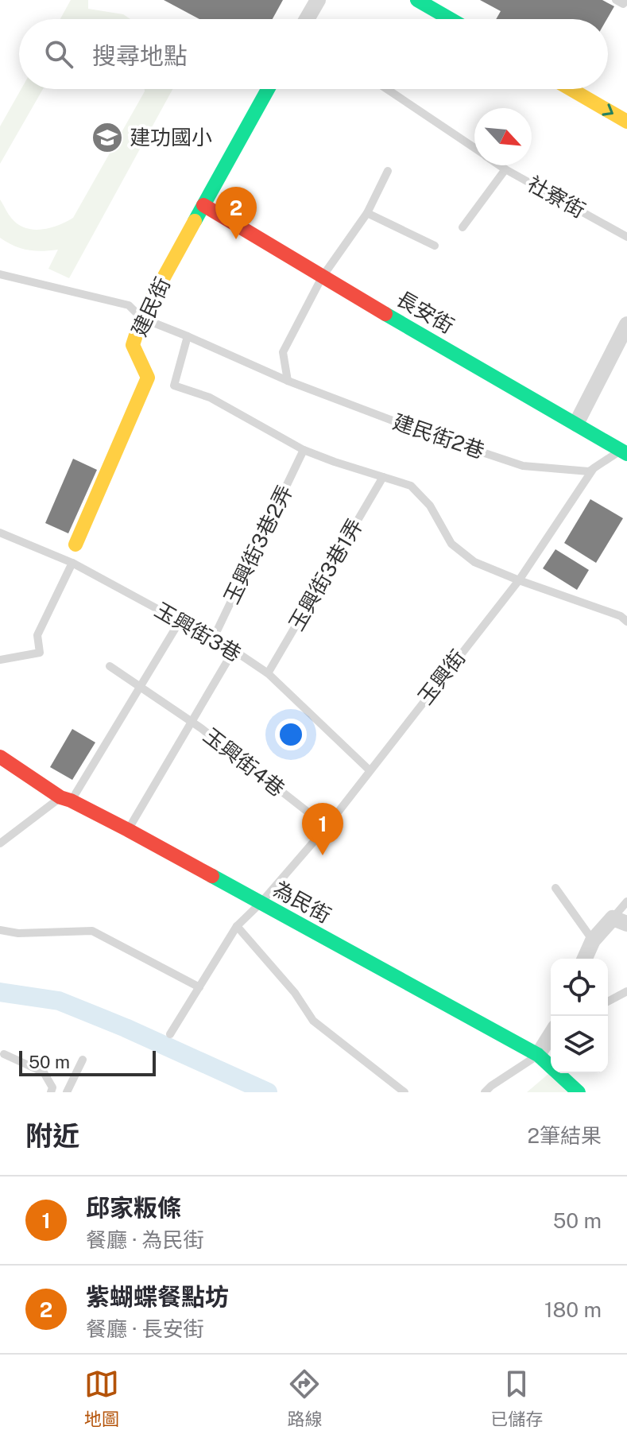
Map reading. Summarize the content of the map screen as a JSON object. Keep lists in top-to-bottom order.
{
  "streets": {
    "street": ["建民街", "長安街", "為民街"],
    "lane": [
      "社寮街",
      "建民街2巷",
      "玉興街3巷2弄",
      "玉興街3巷1弄",
      "玉興街3巷",
      "玉興街",
      "玉興街4巷"
    ]
  },
  "crossings": [
    ["建民街", "長安街"],
    ["建民街", "建民街2巷"],
    ["長安街", "玉興街"],
    ["建民街2巷", "玉興街"],
    ["玉興街3巷2弄", "玉興街3巷"],
    ["玉興街3巷1弄", "玉興街3巷"],
    ["玉興街3巷", "玉興街"],
    ["玉興街3巷", "玉興街4巷"],
    ["玉興街", "玉興街4巷"],
    ["玉興街", "為民街"],
    ["玉興街4巷", "為民街"]
  ],
  "places": {
    "school or university": ["建功國小"]
  },
  "scale_bar": "50 m",
  "north": "bottom right",
  "page": {
    "search": "搜尋地點",
    "pins": ["2", "1"],
    "scale": "50 m",
    "heading": ["附近", "2筆結果"],
    "list": [
      {
        "mark": "1",
        "name": "邱家粄條",
        "note": "餐廳 · 為民街",
        "value": "50 m"
      },
      {
        "mark": "2",
        "name": "紫蝴蝶餐點坊",
        "note": "餐廳 · 長安街",
        "value": "180 m"
      }
    ],
    "nav": ["地圖", "路線", "已儲存"]
  }
}
